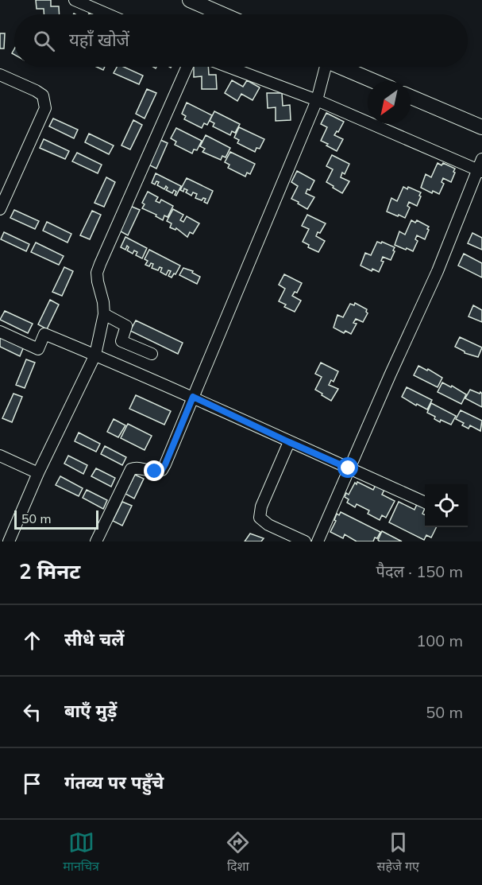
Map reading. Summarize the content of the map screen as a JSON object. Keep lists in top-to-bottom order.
{
  "scale_bar": "50 m",
  "north": "bottom left",
  "page": {
    "search": "यहाँ खोजें",
    "scale": "50 m",
    "heading": ["2 मिनट", "पैदल · 150 m"],
    "list": [
      ["सीधे चलें", "100 m"],
      ["बाएँ मुड़ें", "50 m"],
      "गंतव्य पर पहुँचे"
    ],
    "nav": ["मानचित्र", "दिशा", "सहेजे गए"]
  }
}
